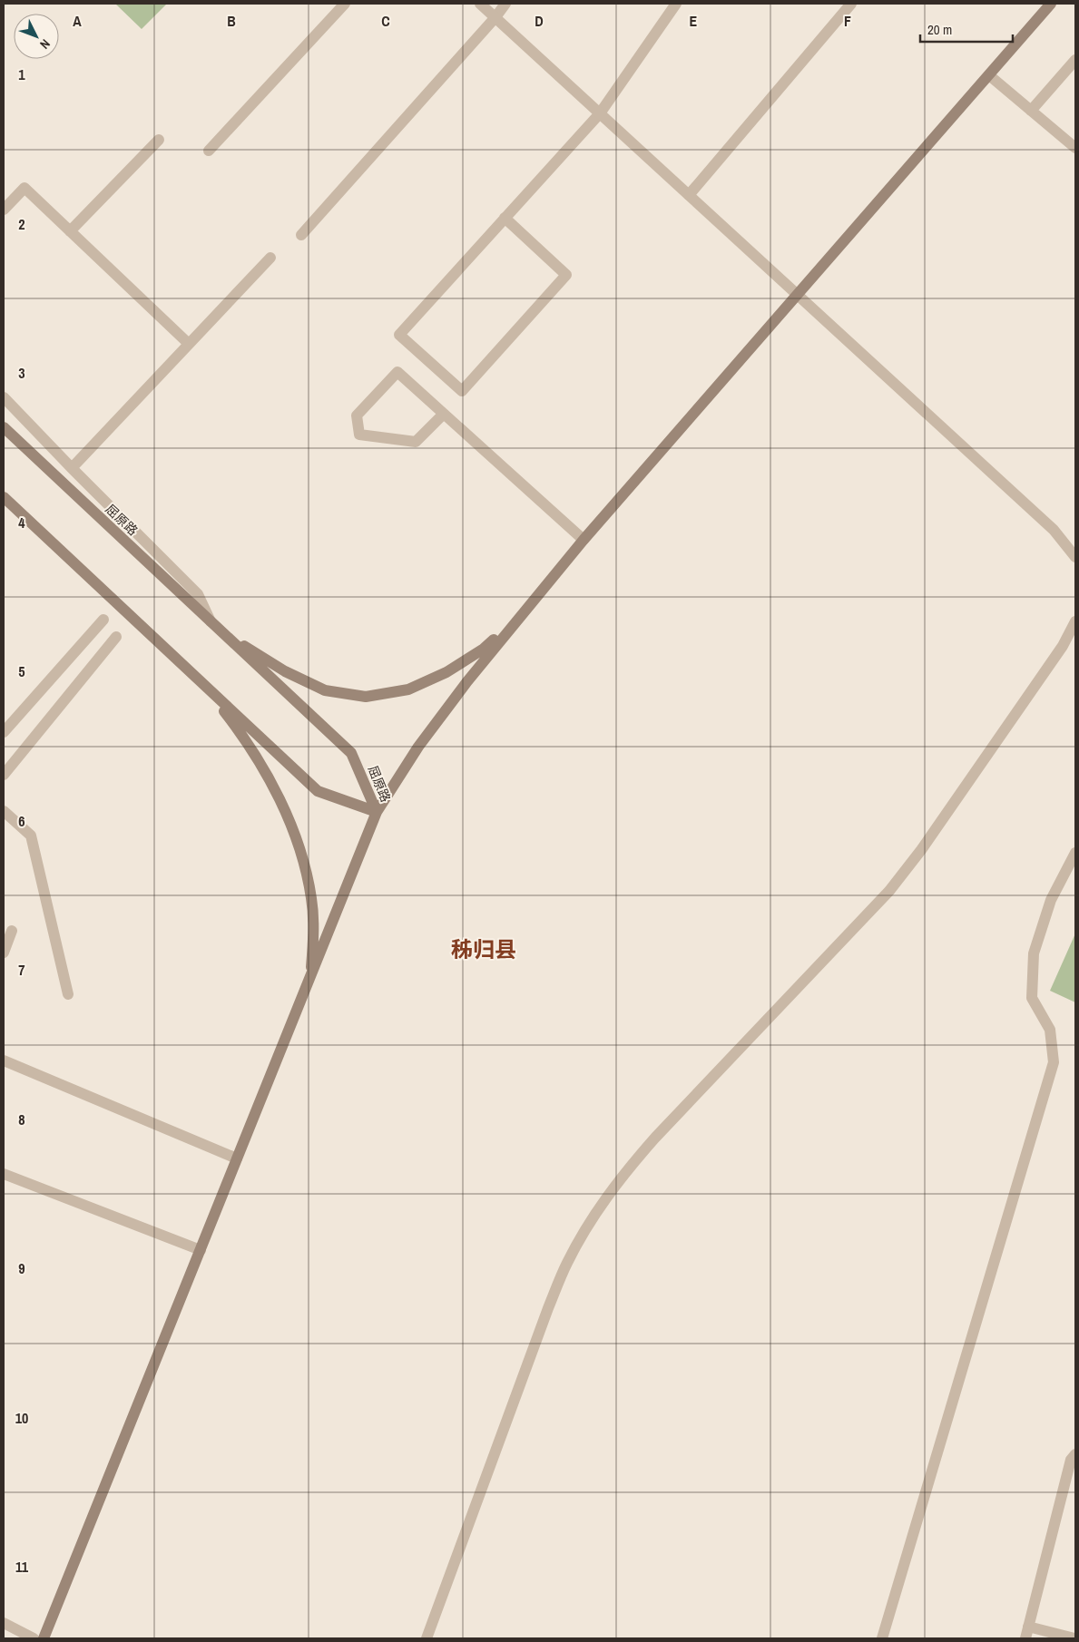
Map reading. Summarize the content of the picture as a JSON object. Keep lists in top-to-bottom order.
{
  "streets": {
    "main road": ["屈原路"]
  },
  "districts": ["秭归县"],
  "scale_bar": "20 m",
  "north": "bottom right",
  "grid": {
    "columns": [
      "A",
      "B",
      "C",
      "D",
      "E",
      "F"
    ],
    "rows": [
      "1",
      "2",
      "3",
      "4",
      "5",
      "6",
      "7",
      "8",
      "9",
      "10",
      "11"
    ]
  }
}
